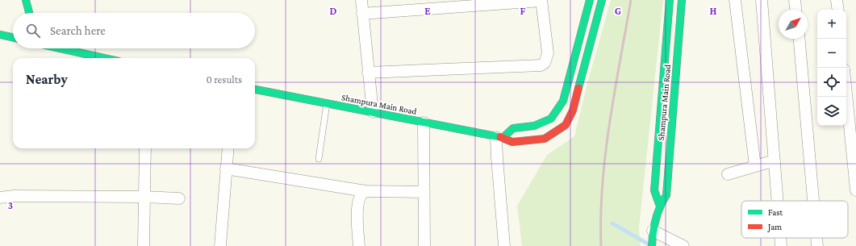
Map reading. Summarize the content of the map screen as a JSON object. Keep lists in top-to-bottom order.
{
  "streets": {
    "street": ["Shampura Main Road"]
  },
  "legend": ["Fast", "Jam"],
  "north": "top right",
  "page": {
    "map_buttons": ["+", "−"],
    "search": "Search here",
    "heading": ["Nearby", "0 results"]
  },
  "grid": {
    "columns": [
      "D",
      "E",
      "F",
      "G",
      "H"
    ],
    "rows": ["3"]
  }
}
